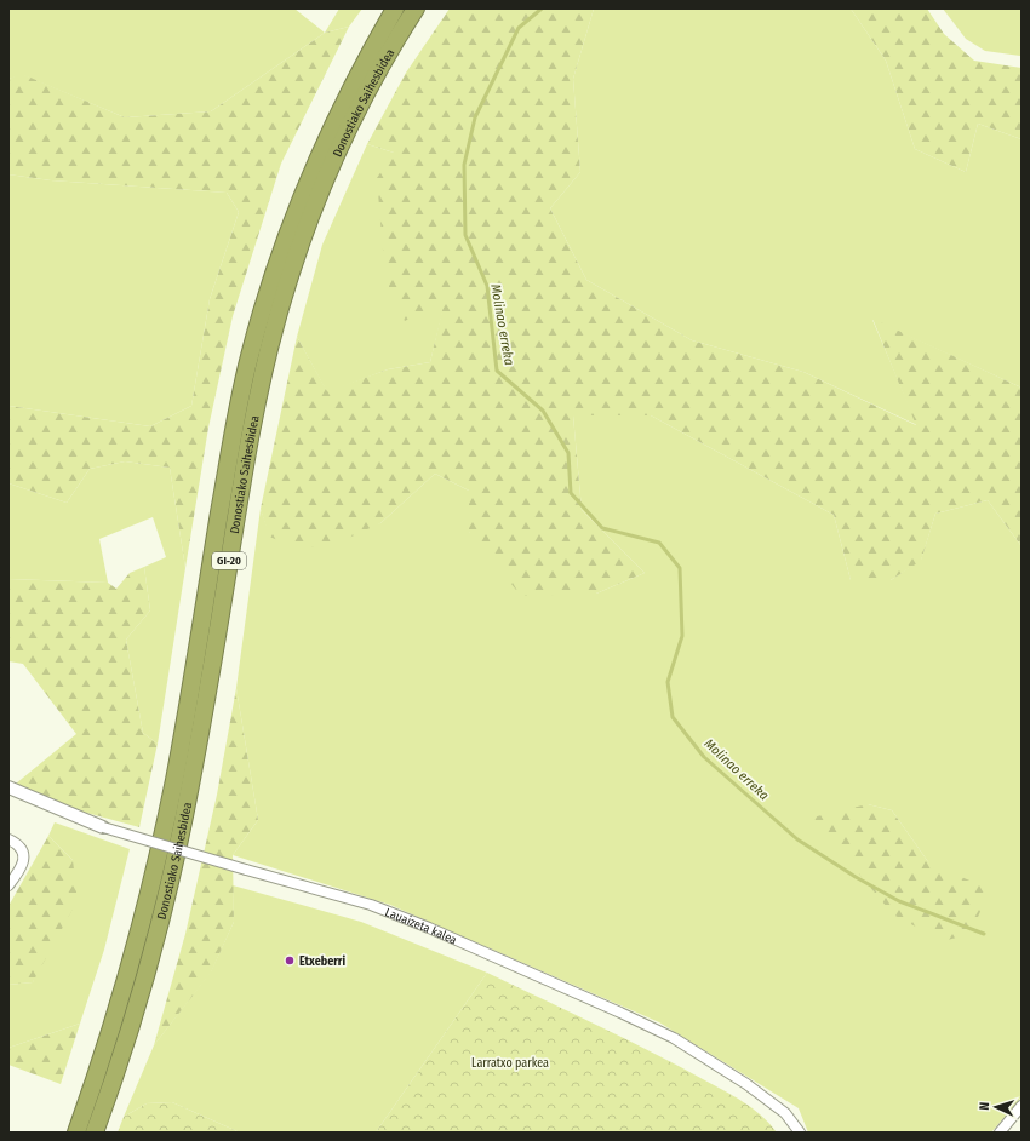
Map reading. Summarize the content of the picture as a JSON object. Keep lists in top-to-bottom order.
{
  "streets": {
    "highway": ["Donostiako Saihesbidea", "GI-20"],
    "street": ["Lauaizeta kalea"]
  },
  "water": ["Molinao erreka"],
  "parks": ["Larratxo parkea"],
  "places": ["Etxeberri"],
  "north": "left"
}
